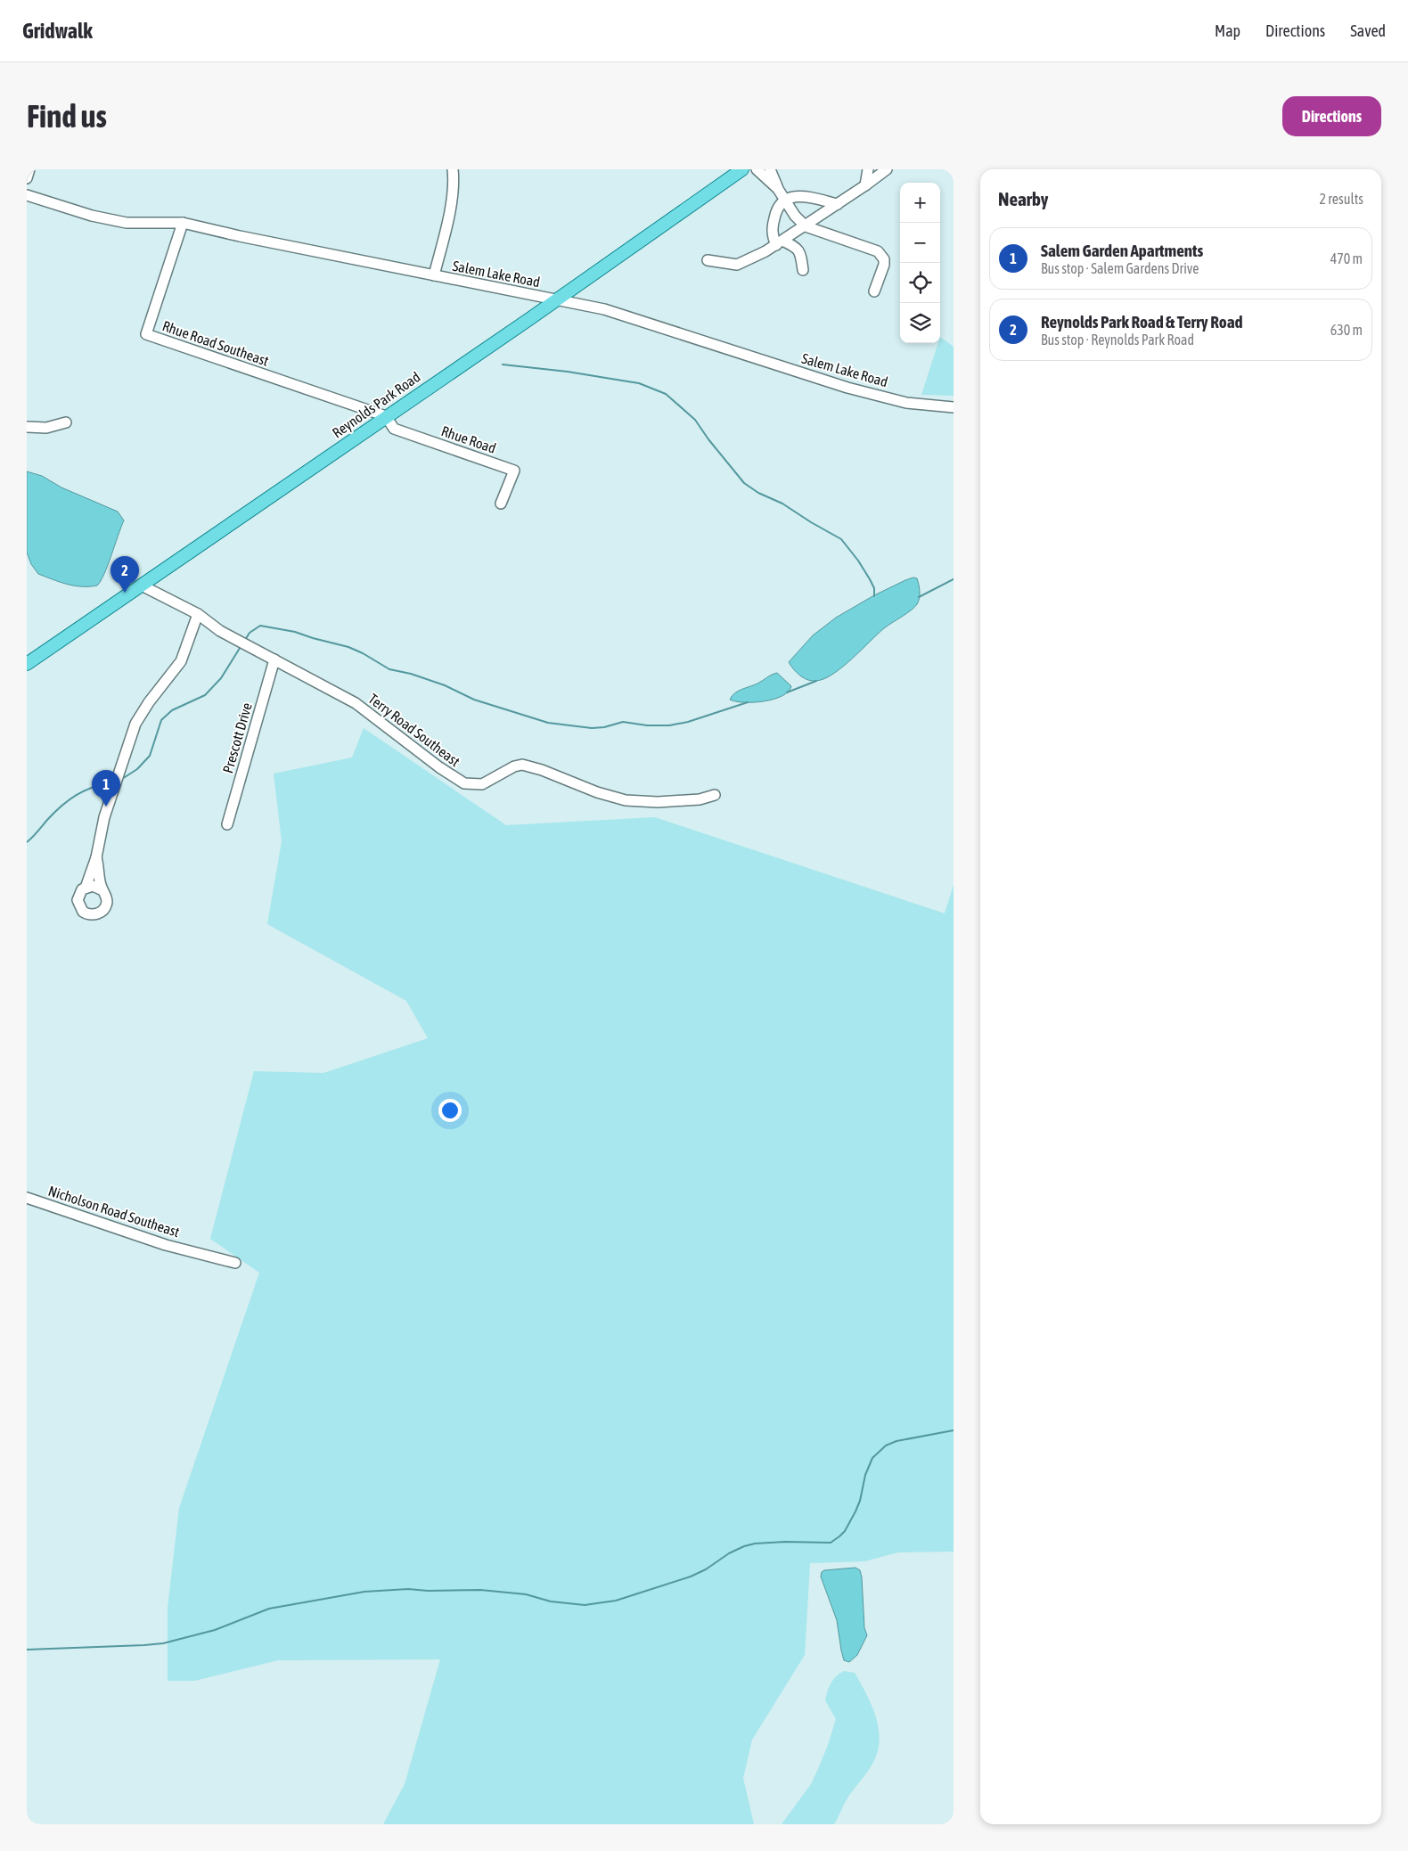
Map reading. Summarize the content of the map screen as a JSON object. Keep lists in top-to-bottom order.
{
  "streets": {
    "main road": ["Reynolds Park Road"],
    "street": [
      "Salem Lake Road",
      "Rhue Road Southeast",
      "Rhue Road",
      "Terry Road Southeast",
      "Prescott Drive",
      "Nicholson Road Southeast"
    ]
  },
  "crossings": [
    ["Salem Lake Road", "Rhue Road Southeast"],
    ["Salem Lake Road", "Reynolds Park Road"],
    ["Rhue Road Southeast", "Reynolds Park Road"],
    ["Rhue Road Southeast", "Rhue Road"],
    ["Reynolds Park Road", "Rhue Road"],
    ["Reynolds Park Road", "Terry Road Southeast"],
    ["Terry Road Southeast", "Prescott Drive"]
  ],
  "page": {
    "header": "Gridwalk",
    "nav": ["Map", "Directions", "Saved"],
    "buttons": "Directions",
    "title": "Find us",
    "heading": ["Nearby", "2 results"],
    "map_buttons": ["+", "−"],
    "list": [
      {
        "mark": "1",
        "name": "Salem Garden Apartments",
        "note": "Bus stop · Salem Gardens Drive",
        "value": "470 m"
      },
      {
        "mark": "2",
        "name": "Reynolds Park Road & Terry Road",
        "note": "Bus stop · Reynolds Park Road",
        "value": "630 m"
      }
    ],
    "pins": ["2", "1"]
  }
}
